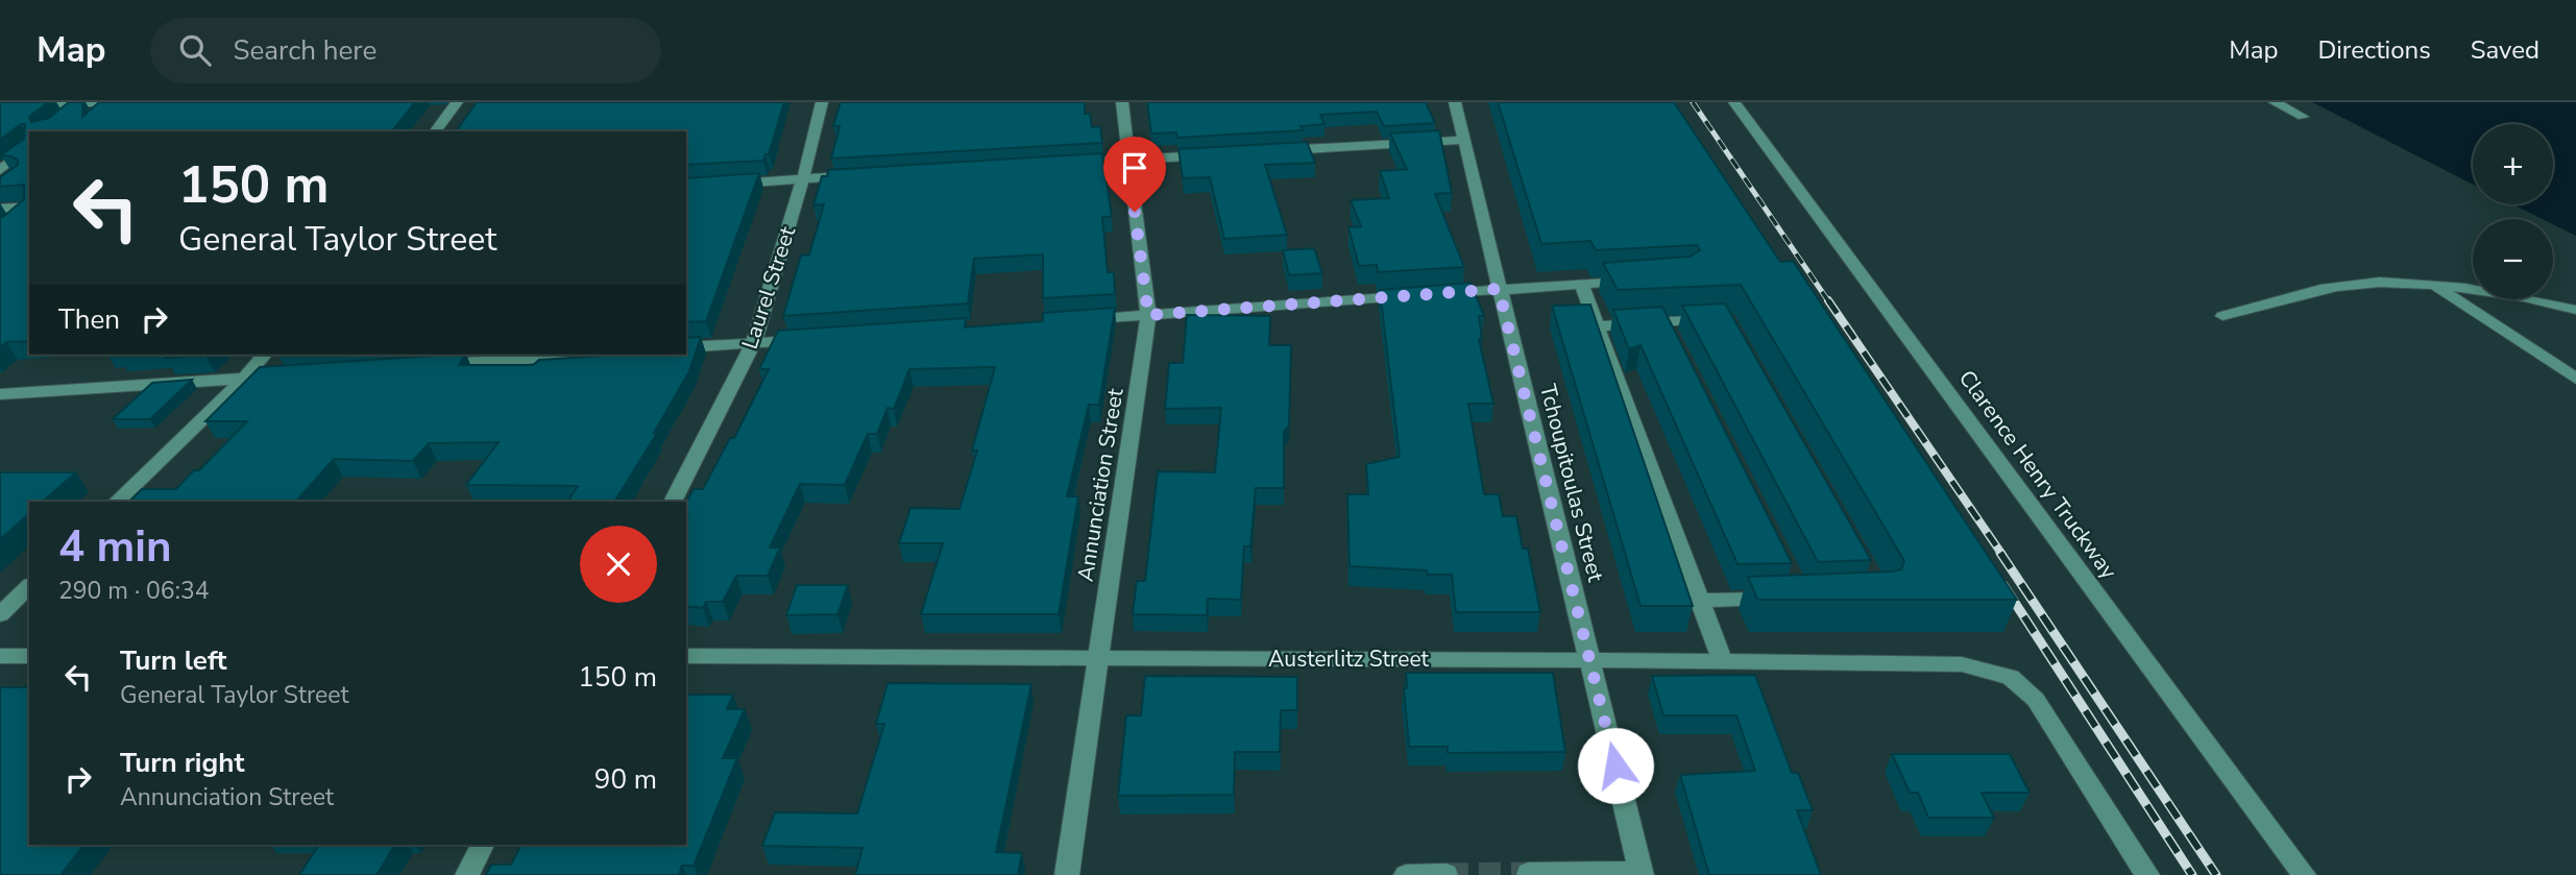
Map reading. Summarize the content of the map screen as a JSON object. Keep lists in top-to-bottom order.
{
  "streets": {
    "street": [
      "Laurel Street",
      "Clarence Henry Truckway",
      "Tchoupitoulas Street",
      "Annunciation Street",
      "Austerlitz Street"
    ]
  },
  "crossings": [
    ["Tchoupitoulas Street", "Austerlitz Street"],
    ["Annunciation Street", "Austerlitz Street"]
  ],
  "page": {
    "header": "Map",
    "search": "Search here",
    "nav": ["Map", "Directions", "Saved"],
    "map_buttons": ["+", "−"],
    "turn": ["150 m", "General Taylor Street"],
    "then": "Then",
    "heading": ["4 min", "290 m · 06:34"],
    "list": [
      {
        "name": "Turn left",
        "note": "General Taylor Street",
        "value": "150 m"
      },
      {
        "name": "Turn right",
        "note": "Annunciation Street",
        "value": "90 m"
      }
    ]
  }
}
